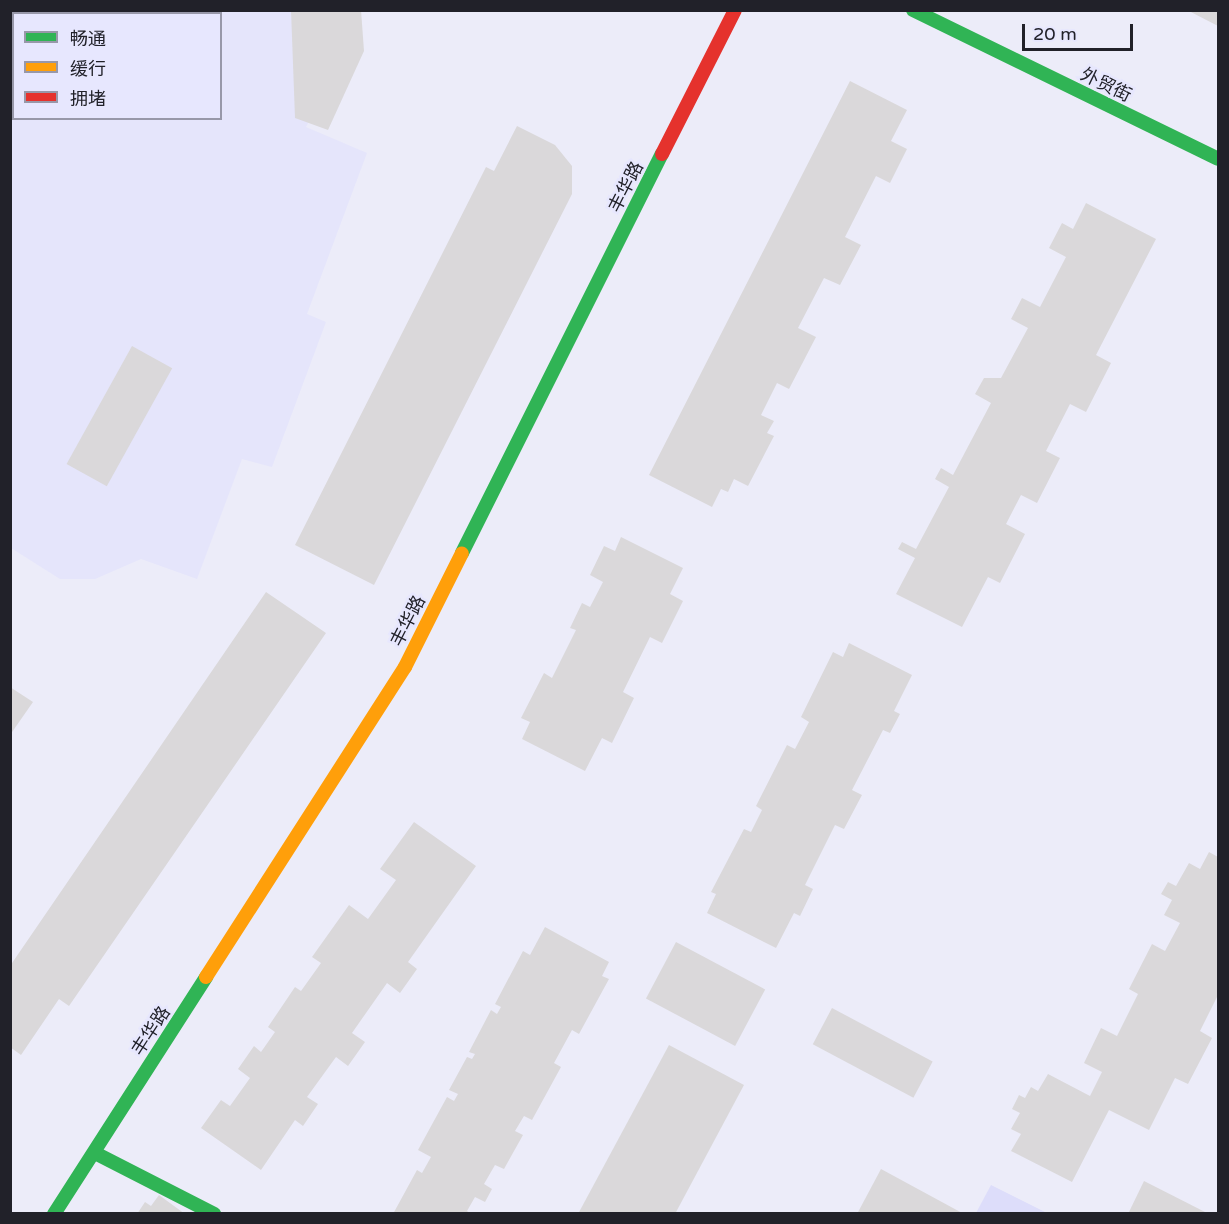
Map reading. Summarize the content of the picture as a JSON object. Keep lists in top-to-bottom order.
{
  "streets": {
    "street": ["外贸街", "丰华路"]
  },
  "legend": ["畅通", "缓行", "拥堵"],
  "scale_bar": "20 m"
}
